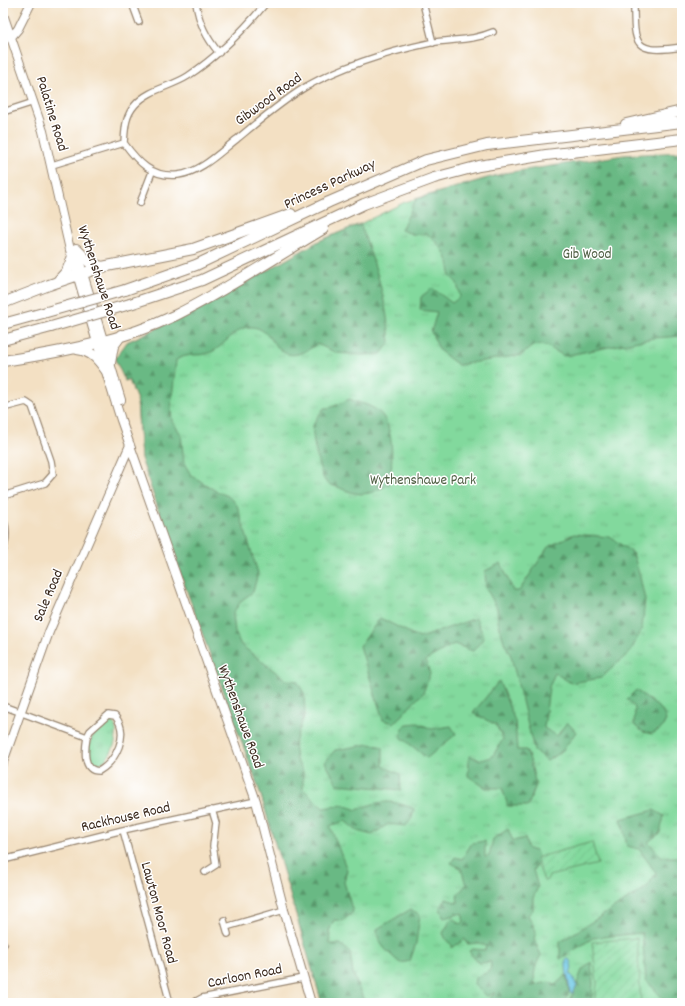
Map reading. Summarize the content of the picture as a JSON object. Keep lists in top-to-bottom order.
{
  "streets": {
    "highway": ["Princess Parkway"],
    "main road": ["Palatine Road", "Wythenshawe Road", "Sale Road"],
    "street": [
      "Gibwood Road",
      "Rackhouse Road",
      "Lawton Moor Road",
      "Carloon Road"
    ]
  },
  "crossings": [
    ["Palatine Road", "Wythenshawe Road"],
    ["Wythenshawe Road", "Sale Road"],
    ["Wythenshawe Road", "Rackhouse Road"],
    ["Wythenshawe Road", "Carloon Road"],
    ["Rackhouse Road", "Lawton Moor Road"]
  ],
  "parks": ["Gib Wood", "Wythenshawe Park"]
}
